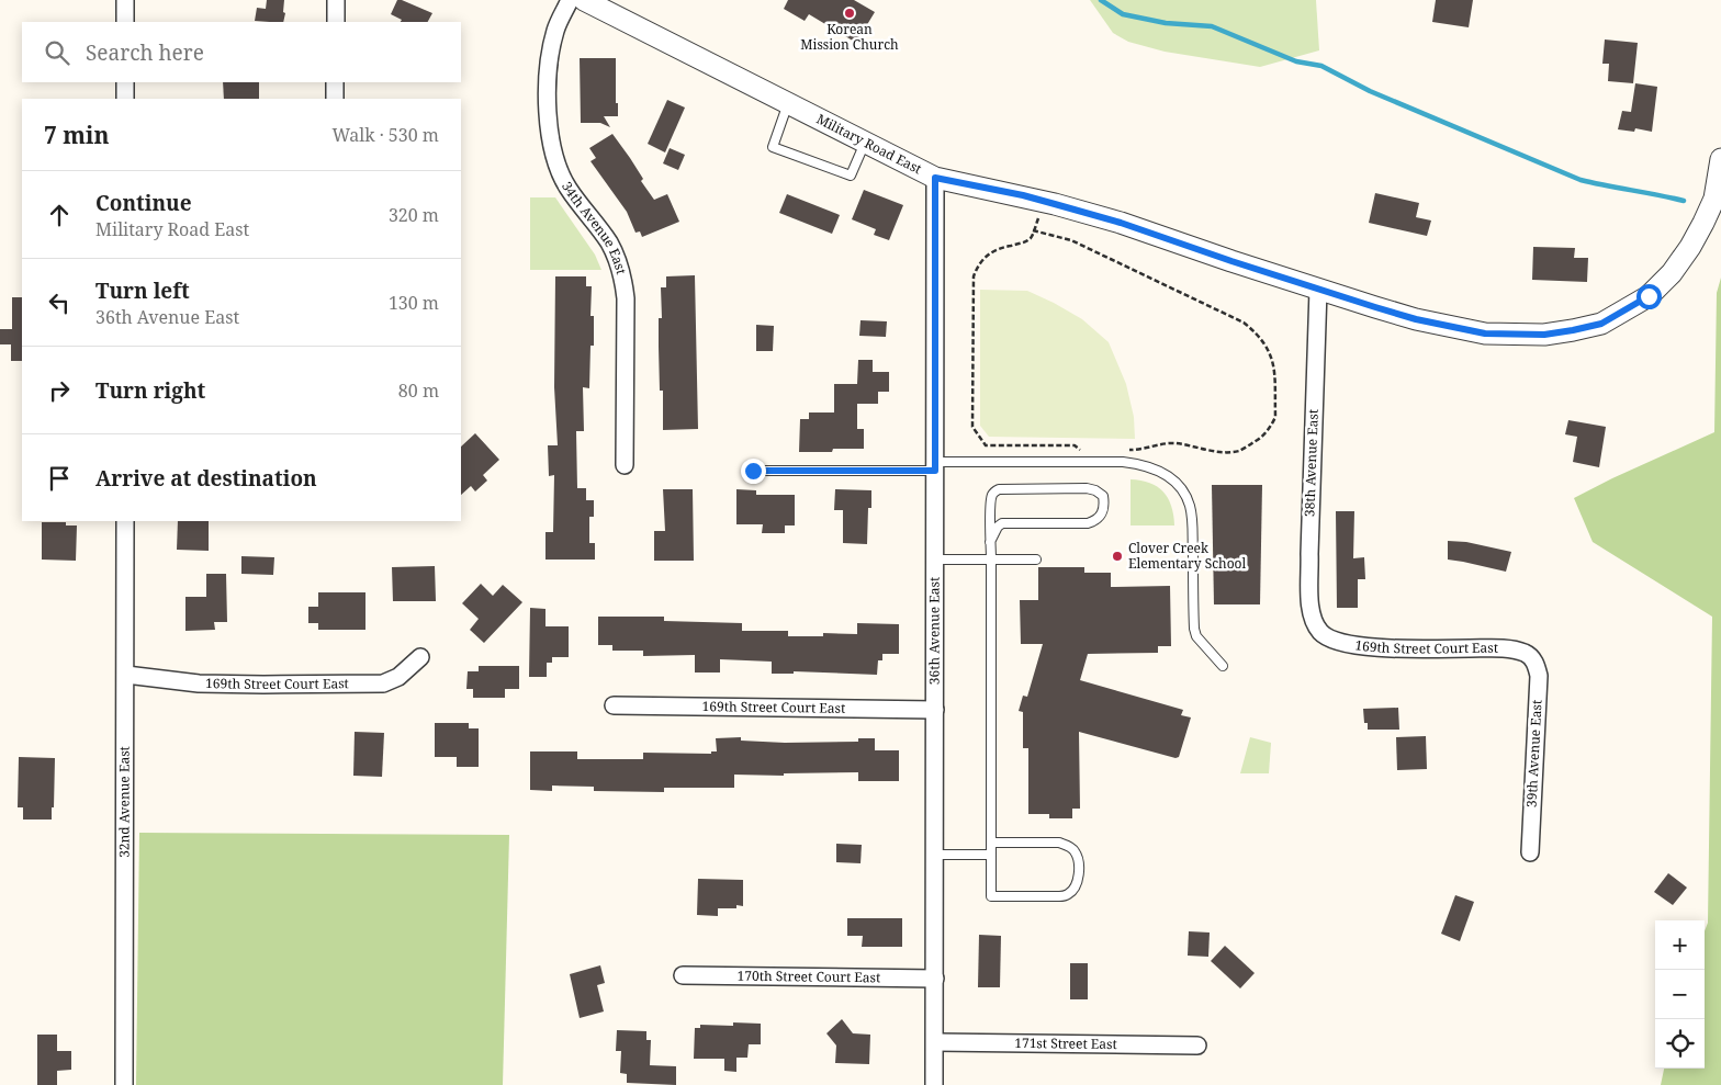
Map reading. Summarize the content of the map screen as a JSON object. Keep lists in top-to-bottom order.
{
  "streets": {
    "street": [
      "Military Road East",
      "34th Avenue East",
      "38th Avenue East",
      "36th Avenue East",
      "169th Street Court East",
      "39th Avenue East",
      "32nd Avenue East",
      "170th Street Court East",
      "171st Street East"
    ]
  },
  "crossings": [
    ["Military Road East", "38th Avenue East"],
    ["Military Road East", "36th Avenue East"],
    ["38th Avenue East", "169th Street Court East"],
    ["36th Avenue East", "169th Street Court East"],
    ["36th Avenue East", "170th Street Court East"],
    ["36th Avenue East", "171st Street East"],
    ["169th Street Court East", "39th Avenue East"],
    ["169th Street Court East", "32nd Avenue East"]
  ],
  "places": ["Korean Mission Church", "Clover Creek Elementary School"],
  "page": {
    "search": "Search here",
    "heading": ["7 min", "Walk · 530 m"],
    "list": [
      ["Continue", "Military Road East", "320 m"],
      ["Turn left", "36th Avenue East", "130 m"],
      ["Turn right", "80 m"],
      "Arrive at destination"
    ],
    "map_buttons": ["+", "−"]
  }
}
